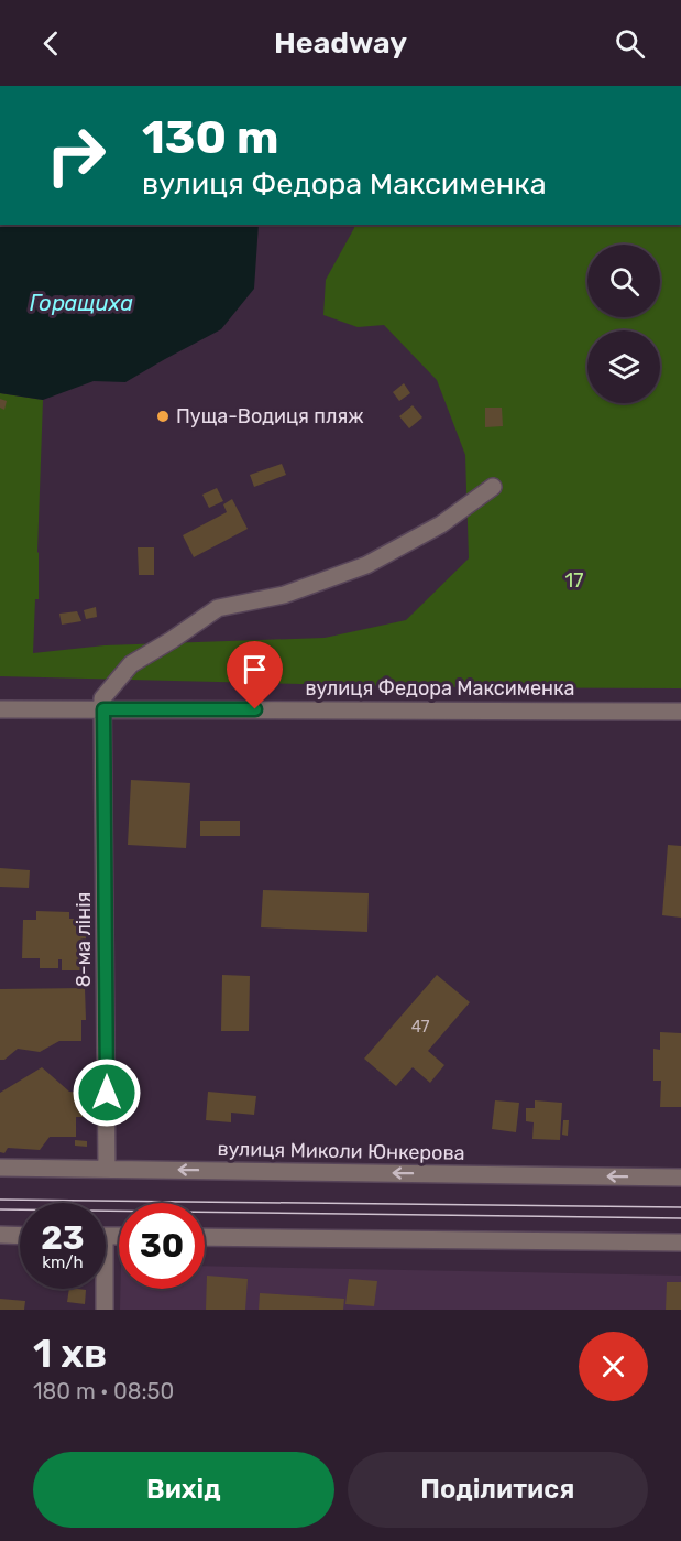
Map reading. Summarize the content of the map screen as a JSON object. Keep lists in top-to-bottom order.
{
  "streets": {
    "street": ["вулиця Федора Максименка", "8-ма лінія", "вулиця Миколи Юнкерова"]
  },
  "crossings": [
    ["вулиця Федора Максименка", "8-ма лінія"],
    ["8-ма лінія", "вулиця Миколи Юнкерова"]
  ],
  "water": ["Горащиха"],
  "parks": ["17"],
  "places": ["Пуща-Водиця пляж"],
  "house_numbers": ["47"],
  "page": {
    "header": "Headway",
    "turn": ["130 m", "вулиця Федора Максименка"],
    "speed": "23 km/h",
    "limit": "30",
    "heading": ["1 хв", "180 m · 08:50"],
    "buttons": ["Вихід", "Поділитися"]
  }
}
